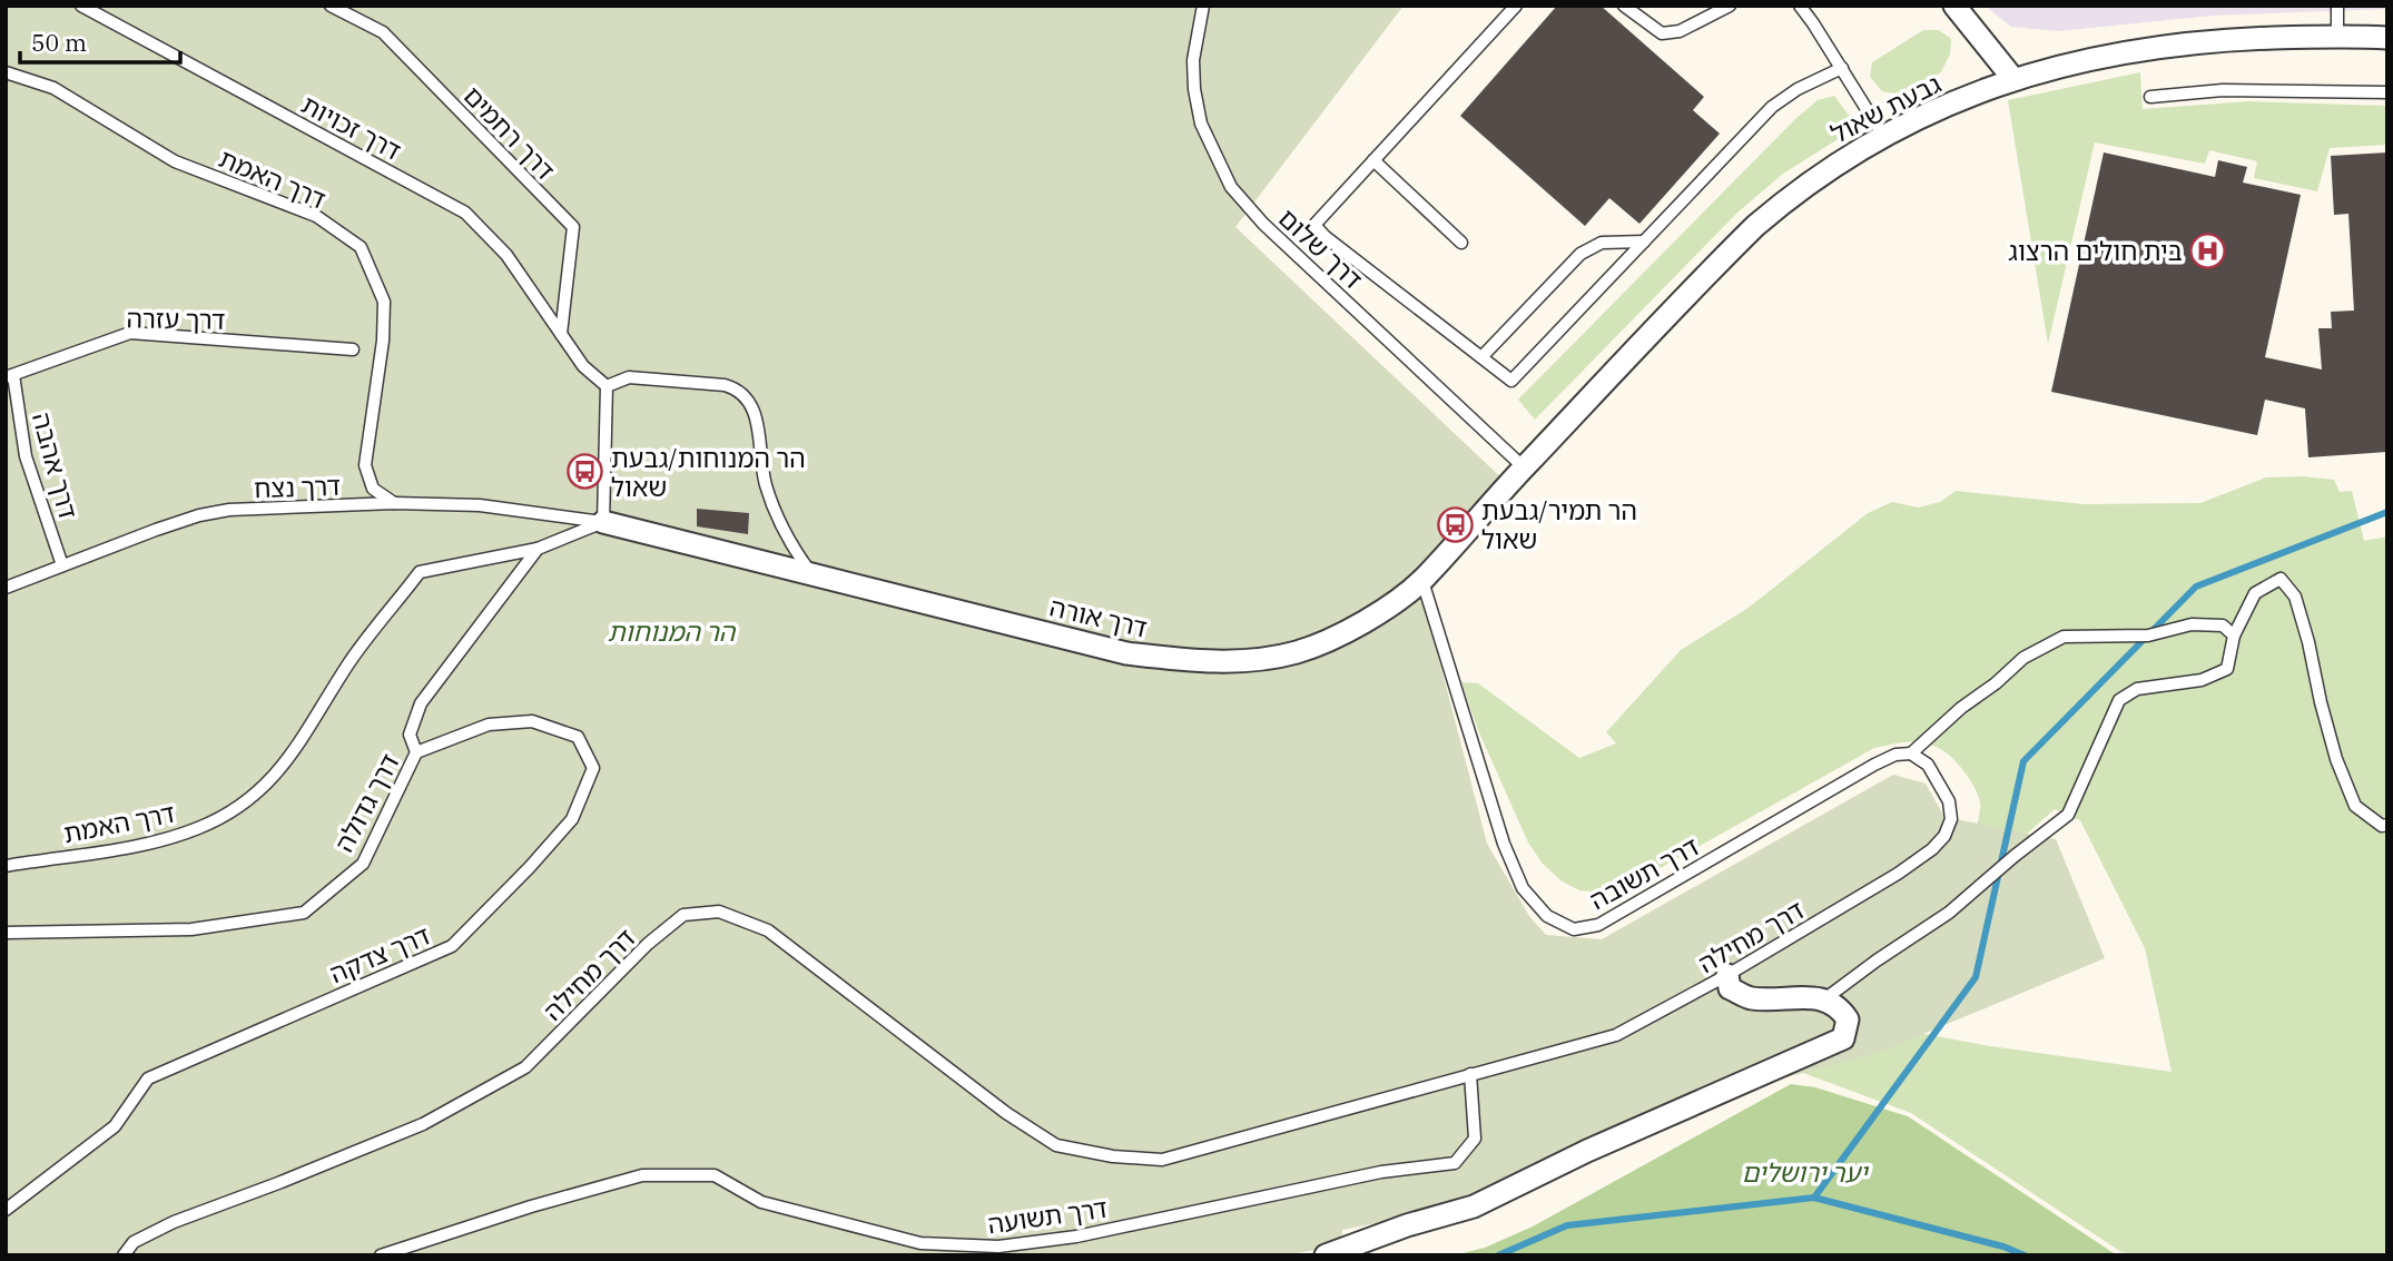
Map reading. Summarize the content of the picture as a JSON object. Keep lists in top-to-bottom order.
{
  "streets": {
    "street": ["גבעת שאול", "דרך אורה"],
    "lane": [
      "דרך זכויות",
      "דרך רחמים",
      "דרך האמת",
      "דרך שלום",
      "דרך עזרה",
      "דרך אהבה",
      "דרך נצח",
      "דרך גדולה",
      "דרך תשובה",
      "דרך מחילה",
      "דרך צדקה",
      "דרך תשועה"
    ]
  },
  "crossings": [
    ["גבעת שאול", "דרך שלום"],
    ["גבעת שאול", "דרך אורה"],
    ["דרך זכויות", "דרך רחמים"],
    ["דרך האמת", "דרך נצח"],
    ["דרך האמת", "דרך גדולה"],
    ["דרך שלום", "דרך אורה"],
    ["דרך עזרה", "דרך אהבה"],
    ["דרך אהבה", "דרך נצח"],
    ["דרך נצח", "דרך אורה"],
    ["דרך אורה", "דרך תשובה"],
    ["דרך גדולה", "דרך צדקה"],
    ["דרך תשובה", "דרך מחילה"],
    ["דרך מחילה", "דרך תשועה"]
  ],
  "parks": ["הר המנוחות", "יער ירושלים"],
  "places": {
    "hospital": ["בית חולים הרצוג"],
    "bus stop": ["הר המנוחות/גבעת שאול", "הר תמיר/גבעת שאול"]
  },
  "scale_bar": "50 m"
}
